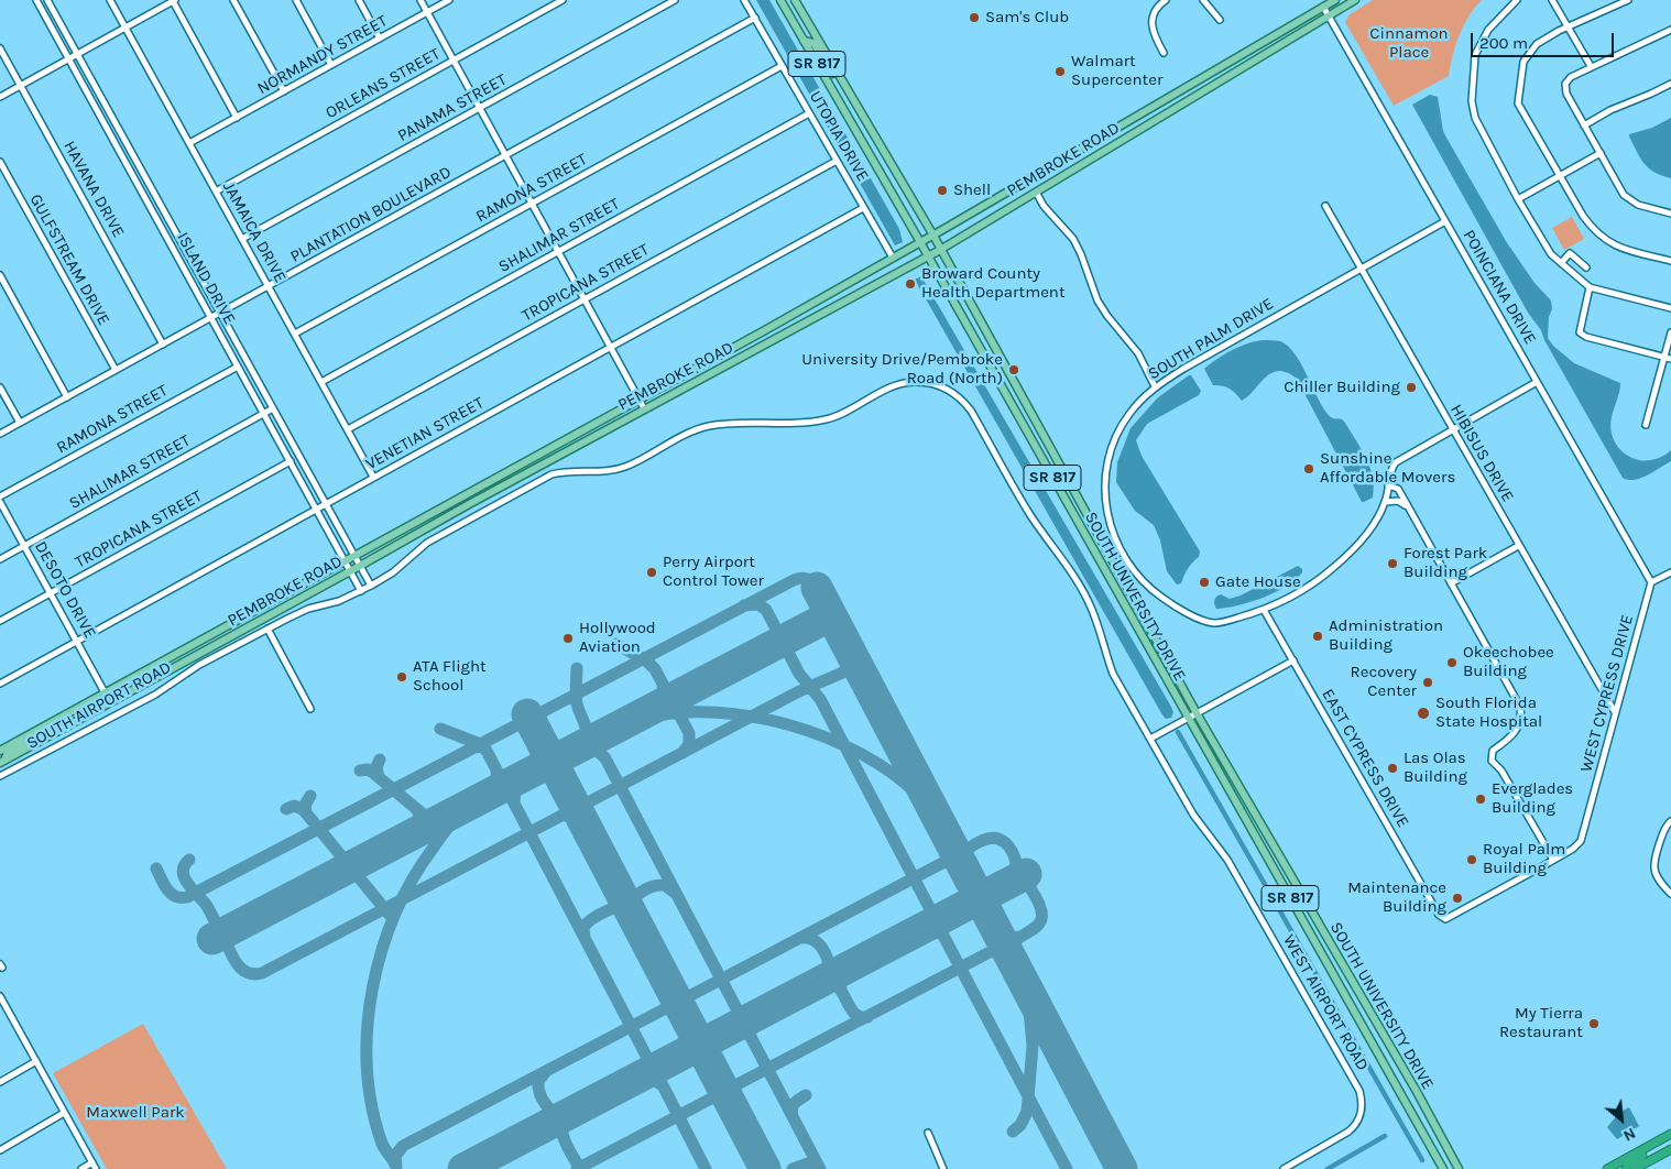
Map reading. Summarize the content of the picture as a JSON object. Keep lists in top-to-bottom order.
{
  "streets": {
    "main road": ["SR 817", "PEMBROKE ROAD", "SOUTH UNIVERSITY DRIVE"],
    "street": [
      "NORMANDY STREET",
      "ORLEANS STREET",
      "PANAMA STREET",
      "UTOPIA DRIVE",
      "RAMONA STREET",
      "HAVANA DRIVE",
      "PLANTATION BOULEVARD",
      "JAMAICA DRIVE",
      "SHALIMAR STREET",
      "GULFSTREAM DRIVE",
      "ISLAND DRIVE",
      "TROPICANA STREET",
      "POINCIANA DRIVE",
      "SOUTH PALM DRIVE",
      "VENETIAN STREET",
      "HIBISUS DRIVE",
      "DESOTO DRIVE",
      "WEST CYPRESS DRIVE",
      "SOUTH AIRPORT ROAD",
      "EAST CYPRESS DRIVE",
      "WEST AIRPORT ROAD"
    ]
  },
  "crossings": [
    ["NORMANDY STREET", "JAMAICA DRIVE"],
    ["ORLEANS STREET", "JAMAICA DRIVE"],
    ["PANAMA STREET", "JAMAICA DRIVE"],
    ["UTOPIA DRIVE", "PEMBROKE ROAD"],
    ["UTOPIA DRIVE", "RAMONA STREET"],
    ["UTOPIA DRIVE", "PLANTATION BOULEVARD"],
    ["UTOPIA DRIVE", "SHALIMAR STREET"],
    ["UTOPIA DRIVE", "TROPICANA STREET"],
    ["UTOPIA DRIVE", "VENETIAN STREET"],
    ["PEMBROKE ROAD", "ISLAND DRIVE"],
    ["PEMBROKE ROAD", "POINCIANA DRIVE"],
    ["PEMBROKE ROAD", "DESOTO DRIVE"],
    ["PEMBROKE ROAD", "SOUTH UNIVERSITY DRIVE"],
    ["RAMONA STREET", "JAMAICA DRIVE"],
    ["RAMONA STREET", "ISLAND DRIVE"],
    ["HAVANA DRIVE", "PLANTATION BOULEVARD"],
    ["PLANTATION BOULEVARD", "JAMAICA DRIVE"],
    ["PLANTATION BOULEVARD", "GULFSTREAM DRIVE"],
    ["PLANTATION BOULEVARD", "ISLAND DRIVE"],
    ["JAMAICA DRIVE", "SHALIMAR STREET"],
    ["JAMAICA DRIVE", "TROPICANA STREET"],
    ["JAMAICA DRIVE", "VENETIAN STREET"],
    ["SHALIMAR STREET", "ISLAND DRIVE"],
    ["SHALIMAR STREET", "DESOTO DRIVE"],
    ["ISLAND DRIVE", "TROPICANA STREET"],
    ["ISLAND DRIVE", "VENETIAN STREET"],
    ["TROPICANA STREET", "DESOTO DRIVE"],
    ["POINCIANA DRIVE", "SOUTH PALM DRIVE"],
    ["POINCIANA DRIVE", "WEST CYPRESS DRIVE"],
    ["SOUTH PALM DRIVE", "HIBISUS DRIVE"],
    ["SOUTH PALM DRIVE", "EAST CYPRESS DRIVE"],
    ["VENETIAN STREET", "DESOTO DRIVE"],
    ["HIBISUS DRIVE", "WEST CYPRESS DRIVE"],
    ["WEST CYPRESS DRIVE", "EAST CYPRESS DRIVE"],
    ["SOUTH AIRPORT ROAD", "WEST AIRPORT ROAD"]
  ],
  "parks": ["Cinnamon Place", "Maxwell Park"],
  "places": [
    "Sam's Club",
    "Walmart Supercenter",
    "Shell",
    "Broward County Health Department",
    "University Drive/Pembroke Road (North)",
    "Chiller Building",
    "Sunshine Affordable Movers",
    "Forest Park Building",
    "Perry Airport Control Tower",
    "Gate House",
    "Administration Building",
    "Hollywood Aviation",
    "Okeechobee Building",
    "ATA Flight School",
    "Recovery Center",
    "South Florida State Hospital",
    "Las Olas Building",
    "Everglades Building",
    "Royal Palm Building",
    "Maintenance Building",
    "My Tierra Restaurant"
  ],
  "scale_bar": "200 m",
  "north": "bottom right"
}
